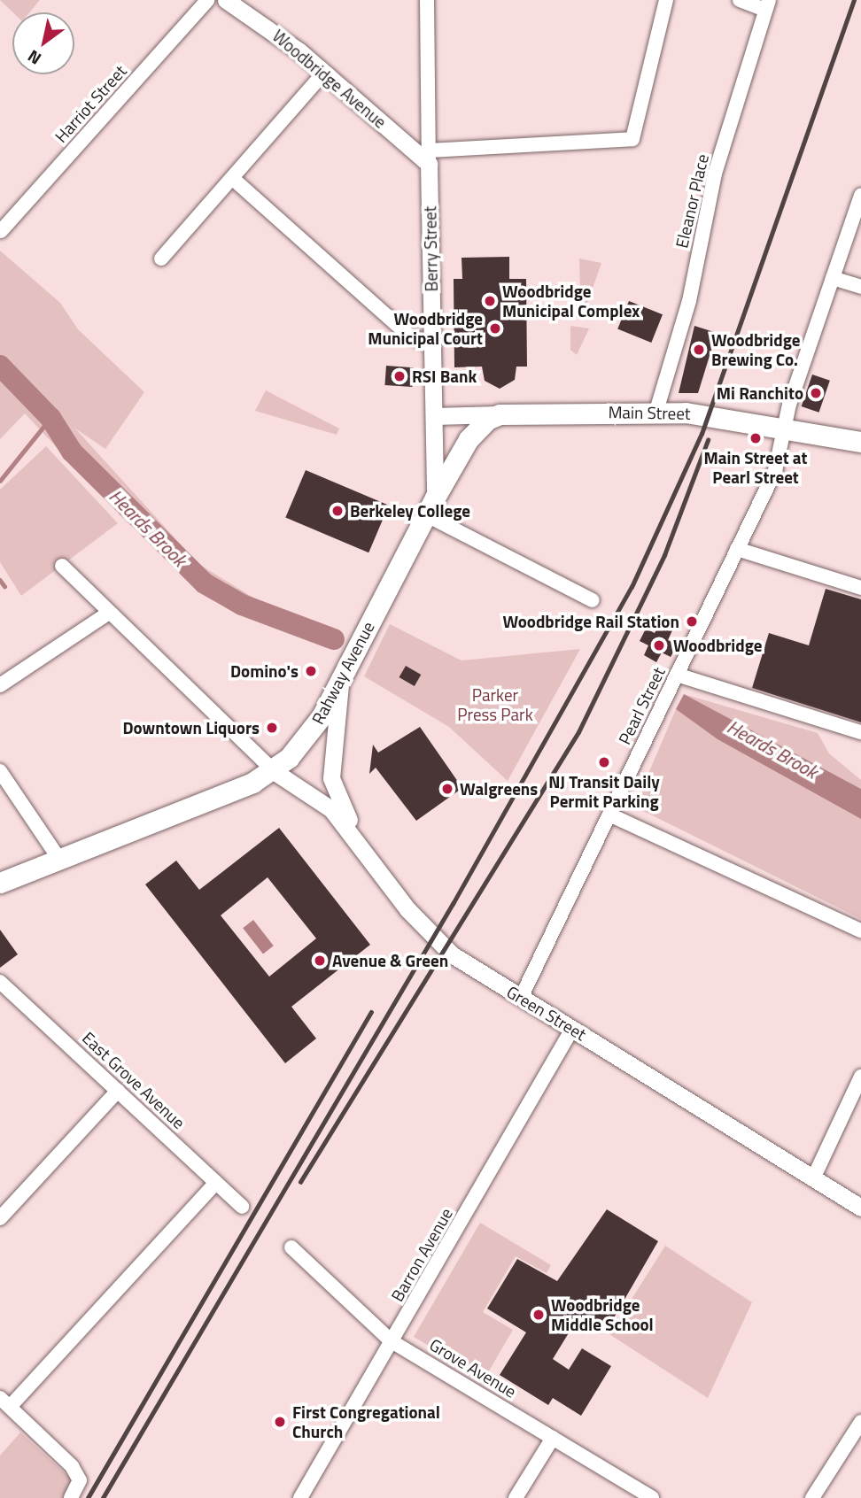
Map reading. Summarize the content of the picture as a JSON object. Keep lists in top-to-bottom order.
{
  "streets": {
    "main road": ["Main Street", "Rahway Avenue"],
    "street": [
      "Woodbridge Avenue",
      "Harriot Street",
      "Eleanor Place",
      "Berry Street",
      "Pearl Street",
      "Green Street",
      "East Grove Avenue",
      "Barron Avenue",
      "Grove Avenue"
    ]
  },
  "crossings": [
    ["Woodbridge Avenue", "Berry Street"],
    ["Eleanor Place", "Main Street"],
    ["Berry Street", "Main Street"],
    ["Berry Street", "Rahway Avenue"],
    ["Main Street", "Rahway Avenue"],
    ["Main Street", "Pearl Street"],
    ["Rahway Avenue", "Green Street"],
    ["Pearl Street", "Green Street"],
    ["Green Street", "Barron Avenue"],
    ["Barron Avenue", "Grove Avenue"]
  ],
  "water": ["Heards Brook"],
  "parks": ["Parker Press Park"],
  "places": [
    "Woodbridge Municipal Complex",
    "Woodbridge Municipal Court",
    "Woodbridge Brewing Co.",
    "RSI Bank",
    "Mi Ranchito",
    "Main Street at Pearl Street",
    "Berkeley College",
    "Woodbridge Rail Station",
    "Woodbridge",
    "Domino's",
    "Downtown Liquors",
    "NJ Transit Daily Permit Parking",
    "Walgreens",
    "Avenue & Green",
    "Woodbridge Middle School",
    "First Congregational Church"
  ],
  "north": "bottom left"
}
